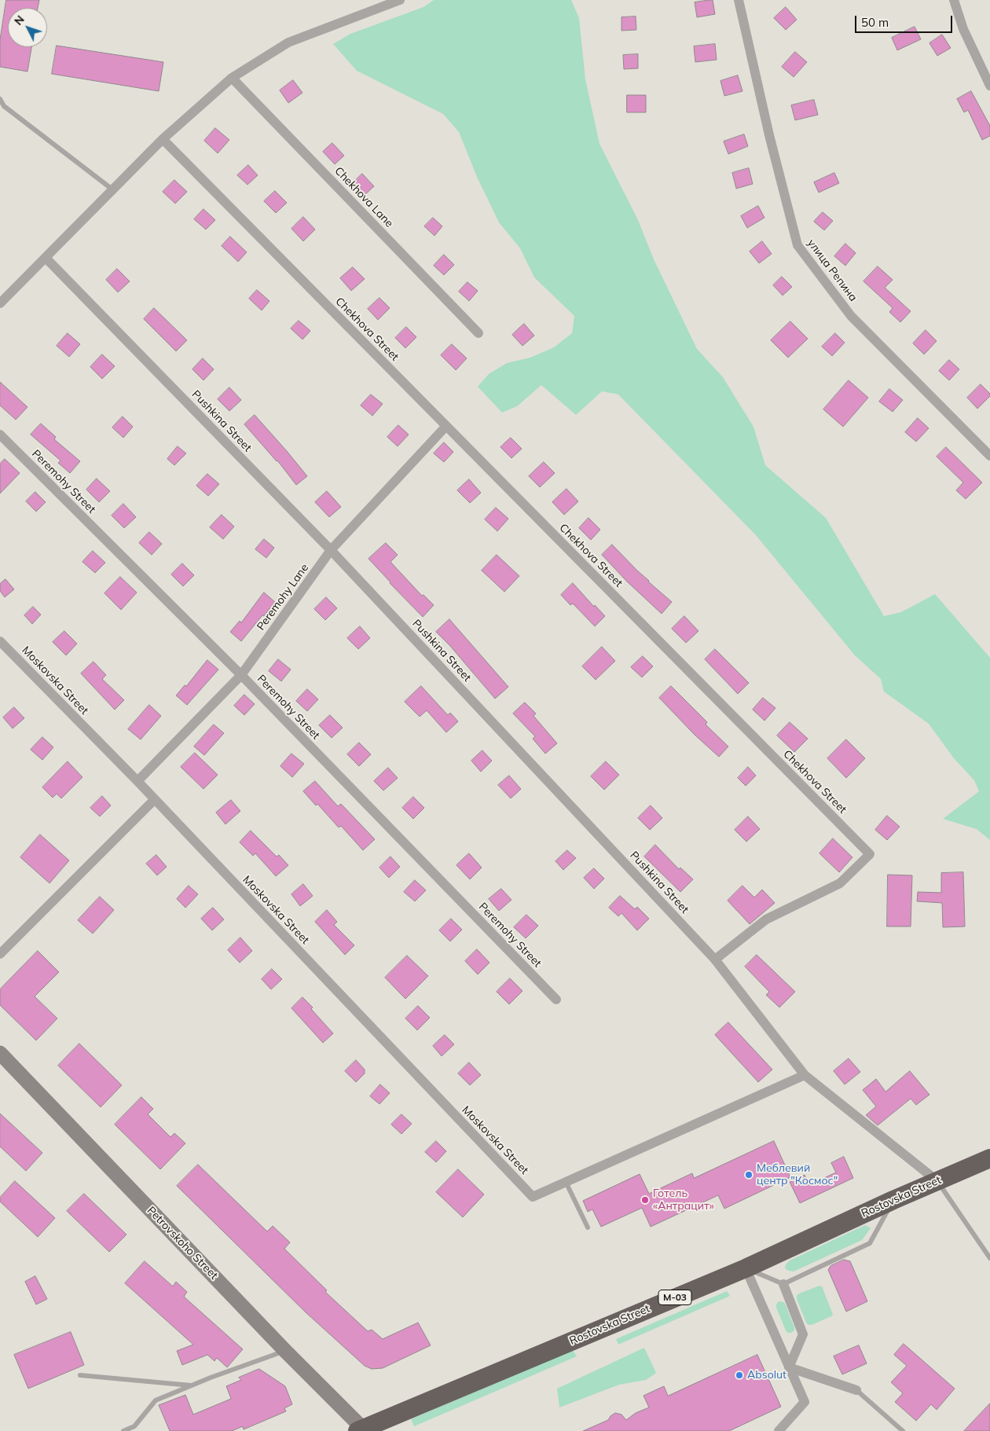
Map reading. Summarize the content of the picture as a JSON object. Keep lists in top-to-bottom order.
{
  "streets": {
    "highway": ["Rostovska Street", "М-03"],
    "main road": ["Petrovskoho Street"],
    "street": [
      "Chekhova Lane",
      "улица Репина",
      "Chekhova Street",
      "Pushkina Street",
      "Peremohy Street",
      "Peremohy Lane",
      "Moskovska Street"
    ]
  },
  "crossings": [
    ["Chekhova Street", "Pushkina Street"],
    ["Chekhova Street", "Peremohy Lane"],
    ["Pushkina Street", "Peremohy Lane"],
    ["Pushkina Street", "Rostovska Street"],
    ["Peremohy Street", "Peremohy Lane"],
    ["Peremohy Lane", "Moskovska Street"],
    ["Rostovska Street", "Petrovskoho Street"]
  ],
  "places": ["Меблевий центр \"Космос\"", "Готель «Антрацит»", "Absolut"],
  "scale_bar": "50 m",
  "north": "top left"
}
